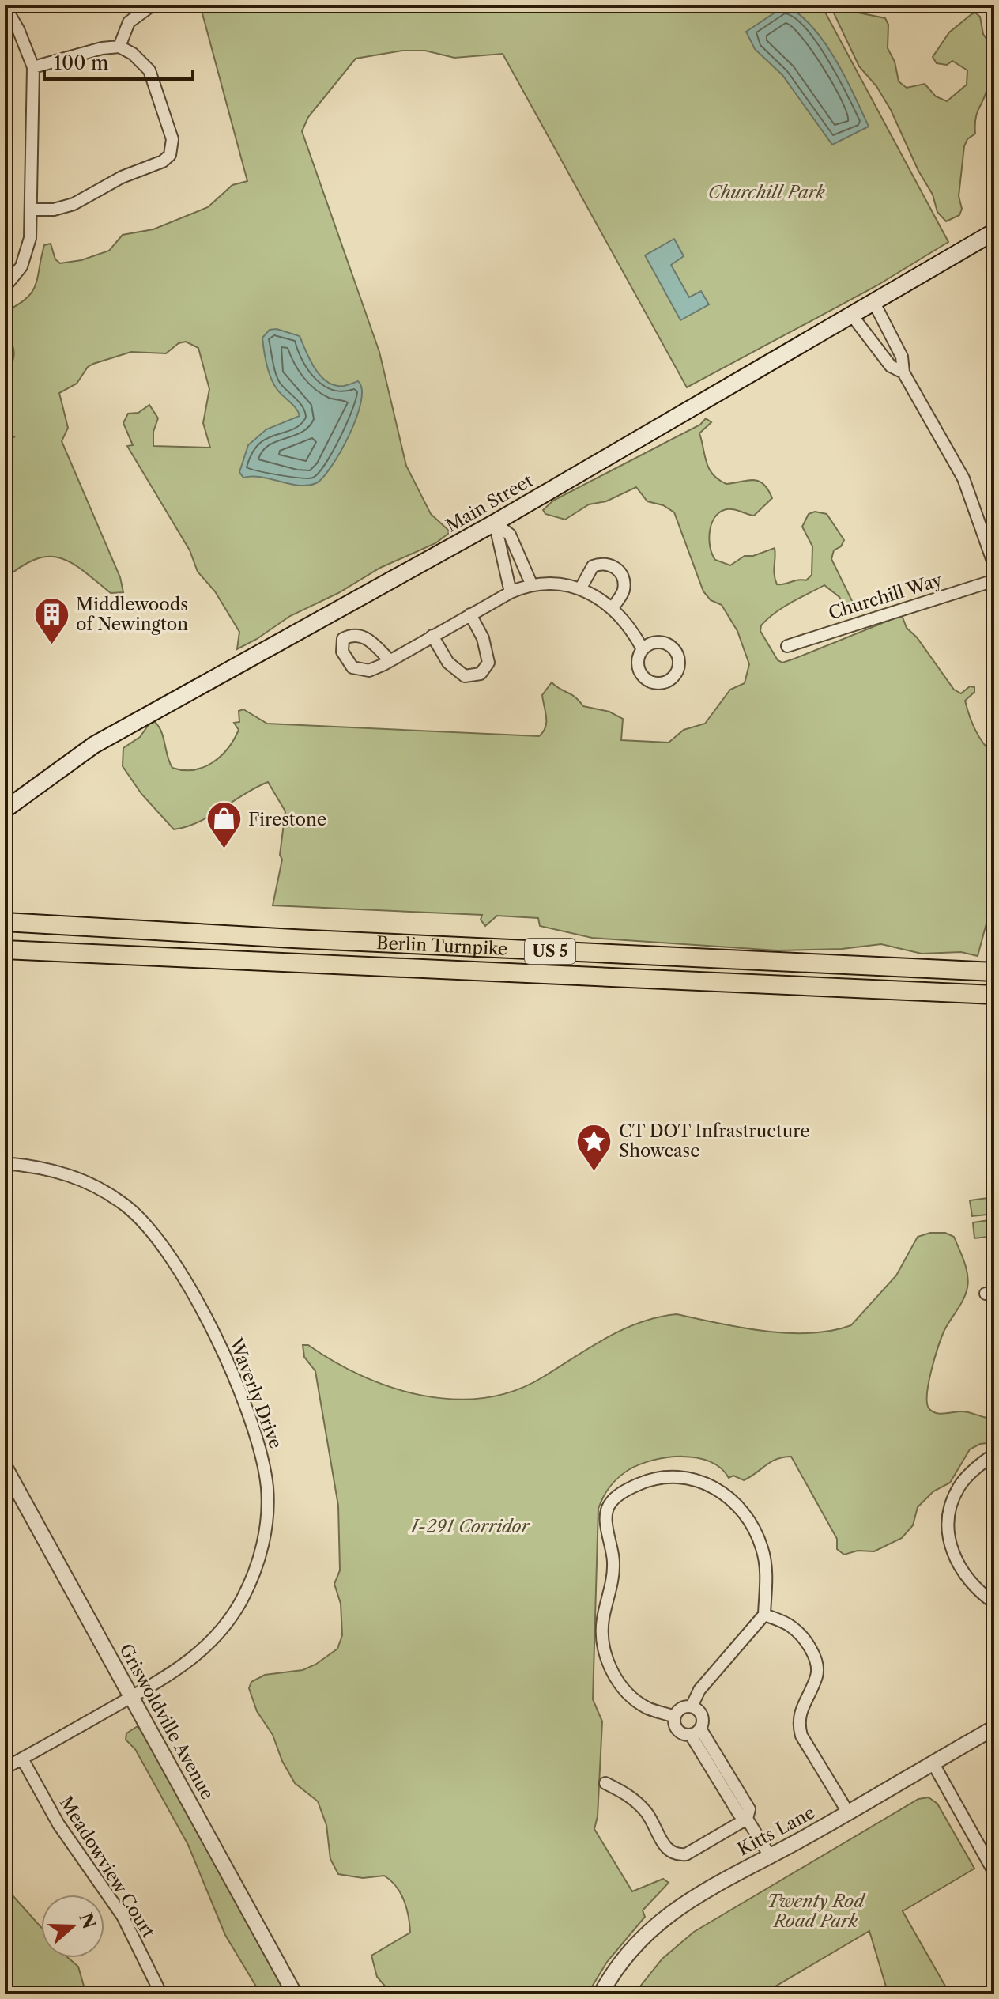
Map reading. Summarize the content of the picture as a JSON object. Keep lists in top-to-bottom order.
{
  "streets": {
    "highway": ["Berlin Turnpike", "US 5"],
    "main road": ["Main Street"],
    "street": [
      "Churchill Way",
      "Waverly Drive",
      "Griswoldville Avenue",
      "Kitts Lane",
      "Meadowview Court"
    ]
  },
  "crossings": [
    ["Waverly Drive", "Griswoldville Avenue"],
    ["Waverly Drive", "Meadowview Court"]
  ],
  "parks": ["Churchill Park", "I-291 Corridor", "Twenty Rod Road Park"],
  "places": {
    "building": ["Middlewoods of Newington"],
    "shop": ["Firestone"],
    "place": ["CT DOT Infrastructure Showcase"]
  },
  "scale_bar": "100 m",
  "north": "right"
}
